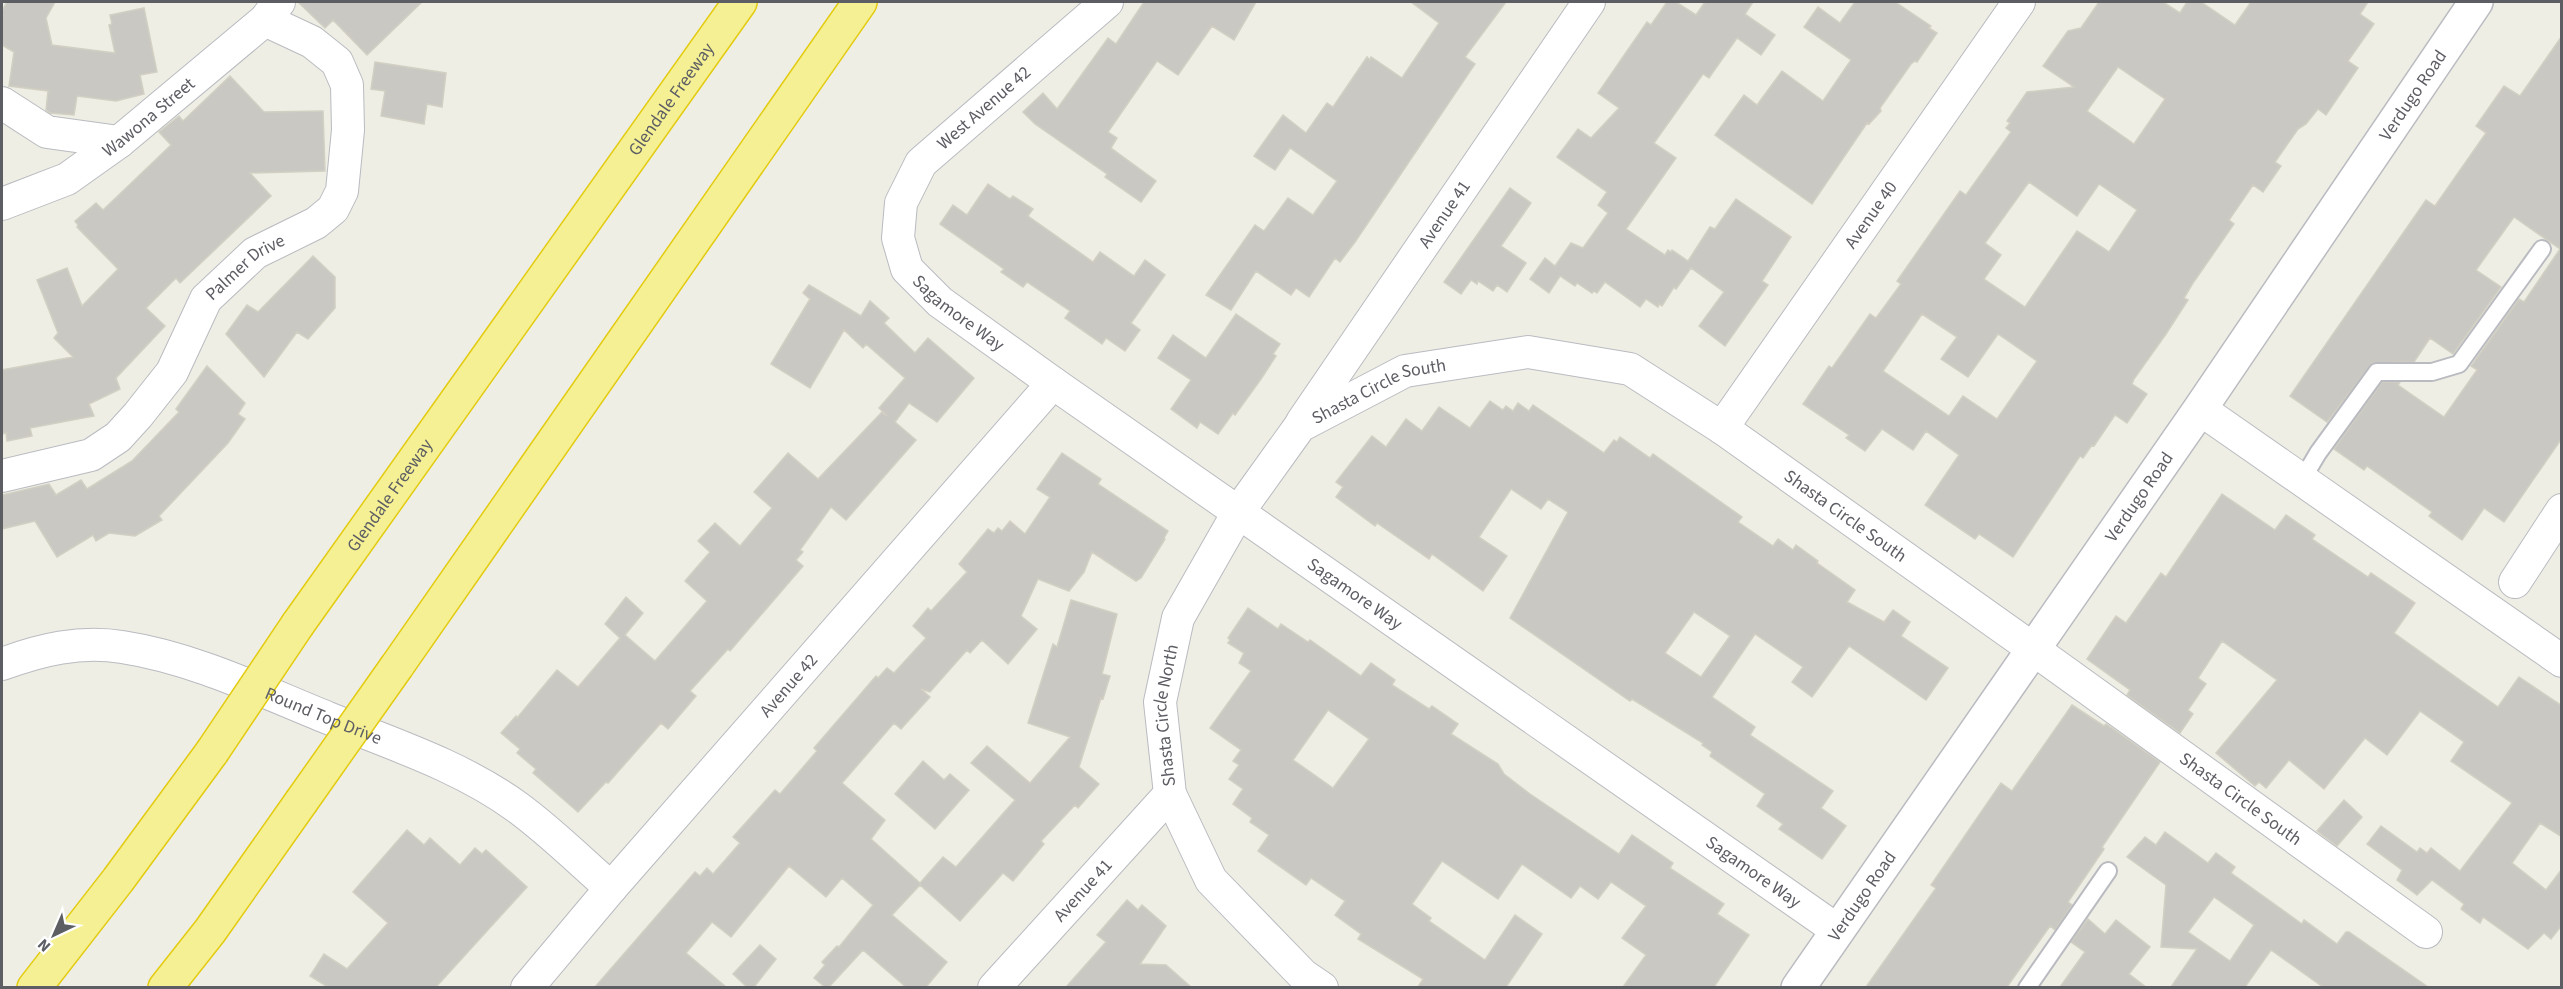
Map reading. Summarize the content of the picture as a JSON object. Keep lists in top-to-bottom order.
{
  "streets": {
    "highway": ["Glendale Freeway"],
    "main road": ["Verdugo Road"],
    "street": [
      "West Avenue 42",
      "Wawona Street",
      "Avenue 41",
      "Avenue 40",
      "Palmer Drive",
      "Sagamore Way",
      "Shasta Circle South",
      "Avenue 42",
      "Shasta Circle North",
      "Round Top Drive"
    ]
  },
  "crossings": [
    ["Verdugo Road", "Sagamore Way"],
    ["Verdugo Road", "Shasta Circle South"],
    ["West Avenue 42", "Sagamore Way"],
    ["Wawona Street", "Palmer Drive"],
    ["Avenue 41", "Shasta Circle South"],
    ["Avenue 41", "Shasta Circle North"],
    ["Avenue 40", "Shasta Circle South"],
    ["Sagamore Way", "Shasta Circle South"],
    ["Sagamore Way", "Avenue 42"],
    ["Sagamore Way", "Shasta Circle North"],
    ["Shasta Circle South", "Shasta Circle North"],
    ["Avenue 42", "Round Top Drive"]
  ],
  "north": "bottom left"
}
